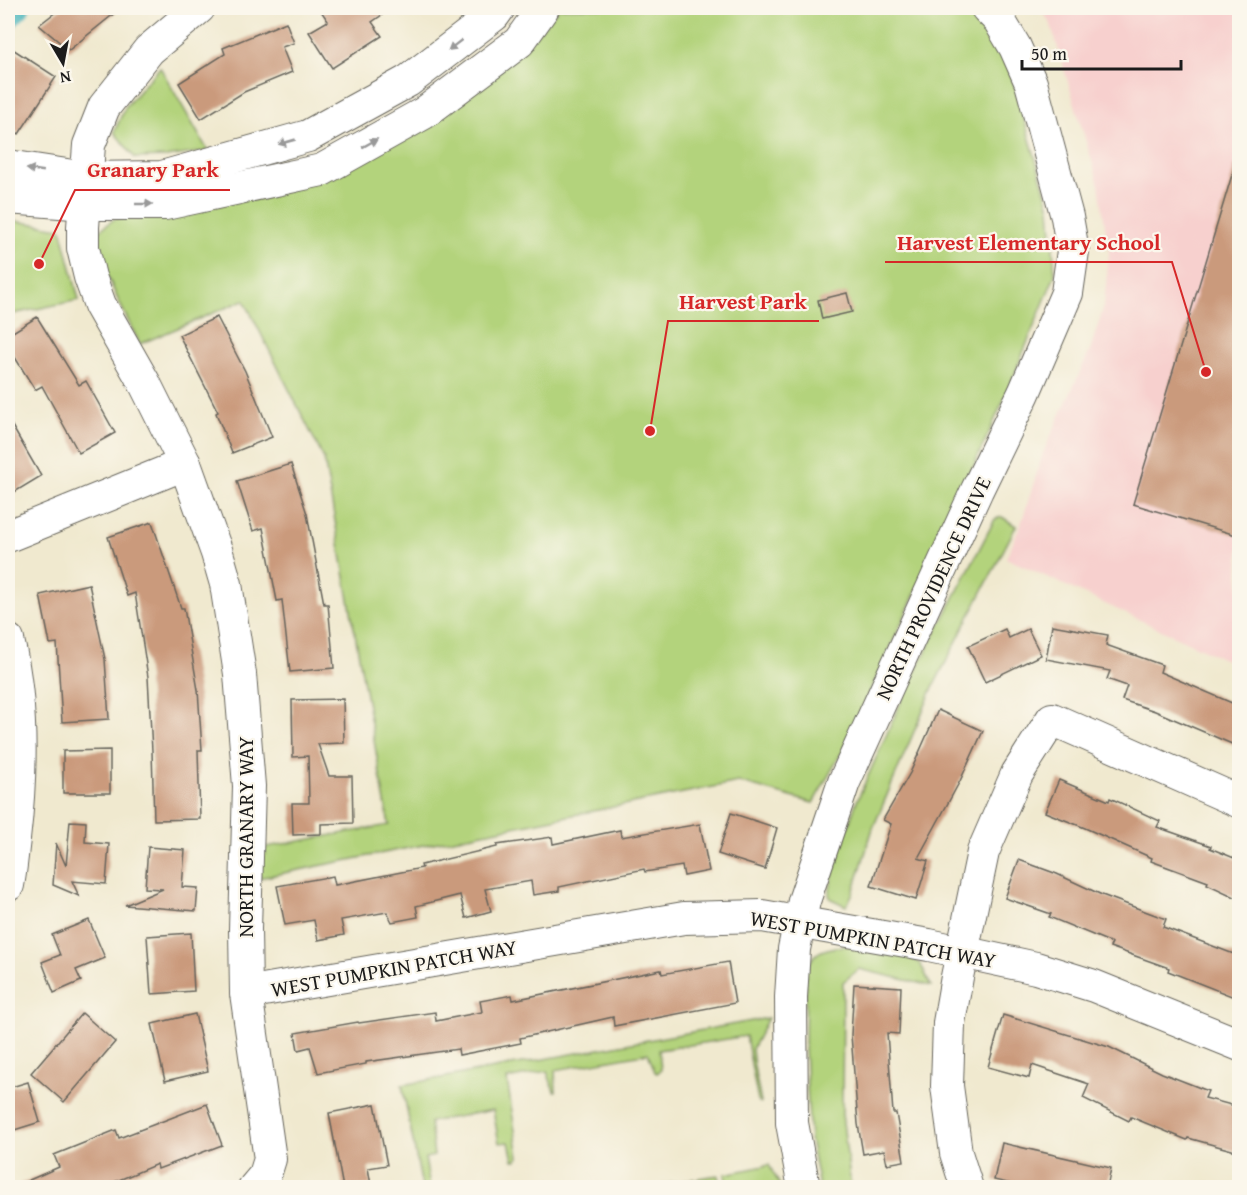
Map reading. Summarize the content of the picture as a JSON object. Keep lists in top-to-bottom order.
{
  "streets": {
    "street": ["NORTH PROVIDENCE DRIVE", "NORTH GRANARY WAY", "WEST PUMPKIN PATCH WAY"]
  },
  "crossings": [
    ["NORTH PROVIDENCE DRIVE", "WEST PUMPKIN PATCH WAY"],
    ["NORTH GRANARY WAY", "WEST PUMPKIN PATCH WAY"]
  ],
  "places": ["Granary Park", "Harvest Elementary School", "Harvest Park"],
  "scale_bar": "50 m",
  "north": "bottom"
}
